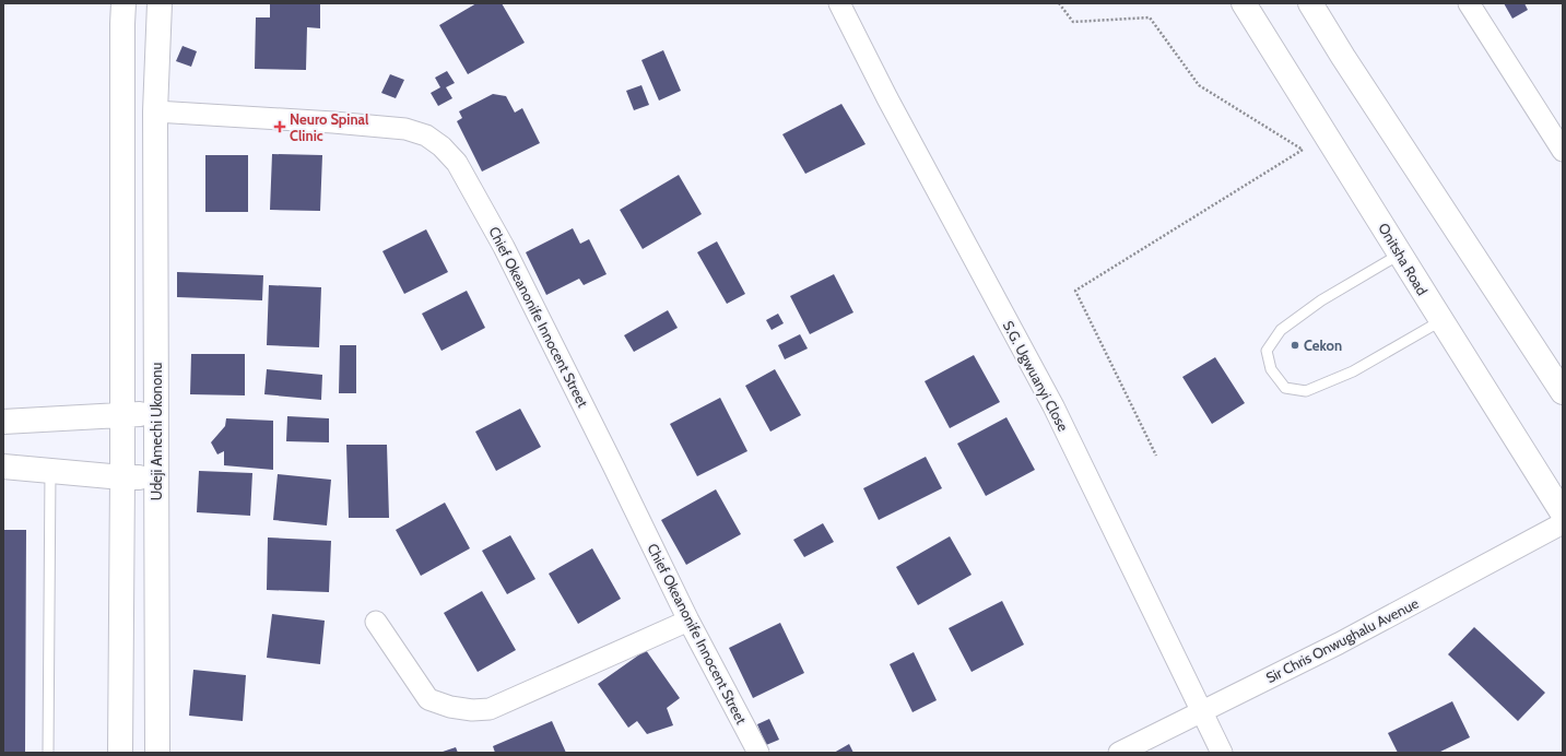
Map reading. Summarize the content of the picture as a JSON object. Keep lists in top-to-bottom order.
{
  "streets": {
    "main road": ["Onitsha Road", "Udeji Amechi Ukononu"],
    "street": ["Chief Okeanonife Innocent Street", "S.G. Ugwuanyi Close", "Sir Chris Onwughalu Avenue"]
  },
  "crossings": [
    ["Chief Okeanonife Innocent Street", "Udeji Amechi Ukononu"],
    ["S.G. Ugwuanyi Close", "Sir Chris Onwughalu Avenue"]
  ],
  "places": {
    "health": ["Neuro Spinal Clinic"],
    "other": ["Cekon"]
  }
}
